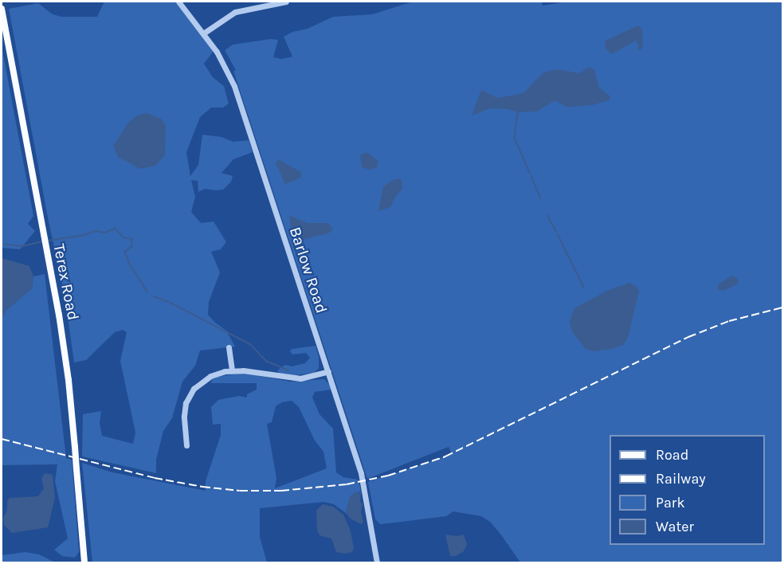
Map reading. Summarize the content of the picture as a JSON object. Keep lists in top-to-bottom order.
{
  "streets": {
    "main road": ["Terex Road"],
    "street": ["Barlow Road"]
  },
  "legend": [
    "Road",
    "Railway",
    "Park",
    "Water"
  ]
}
